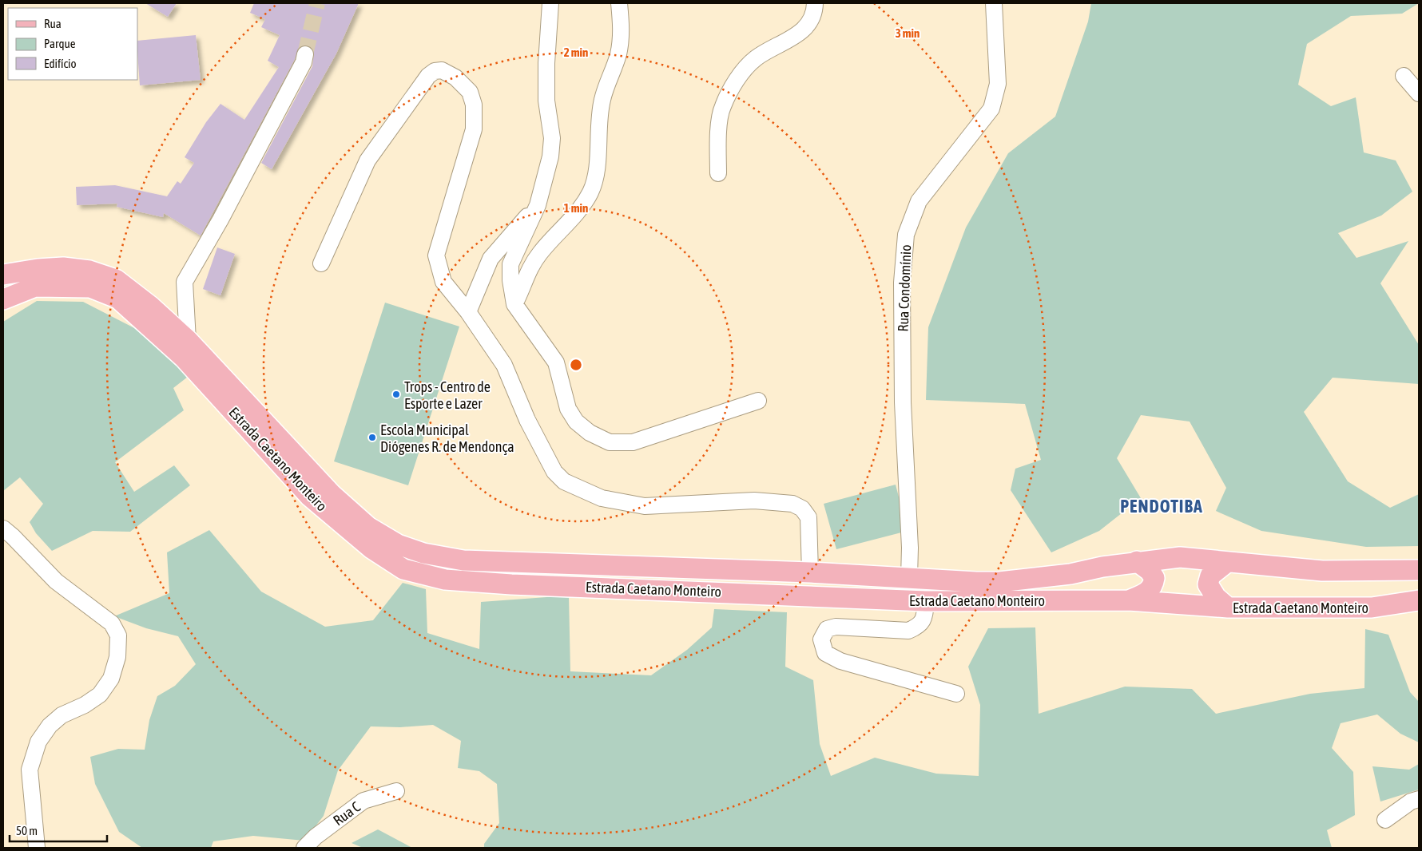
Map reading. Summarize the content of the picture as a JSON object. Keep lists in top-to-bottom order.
{
  "streets": {
    "main road": ["Estrada Caetano Monteiro"],
    "street": ["Rua Condomínio", "Rua C"]
  },
  "crossings": [
    ["Rua Condomínio", "Estrada Caetano Monteiro"]
  ],
  "districts": ["PENDOTIBA"],
  "places": ["Trops - Centro de Esporte e Lazer", "Escola Municipal Diógenes R. de Mendonça"],
  "legend": ["Rua", "Parque", "Edifício"],
  "scale_bar": "50 m",
  "rings": ["3 min", "2 min", "1 min"]
}
